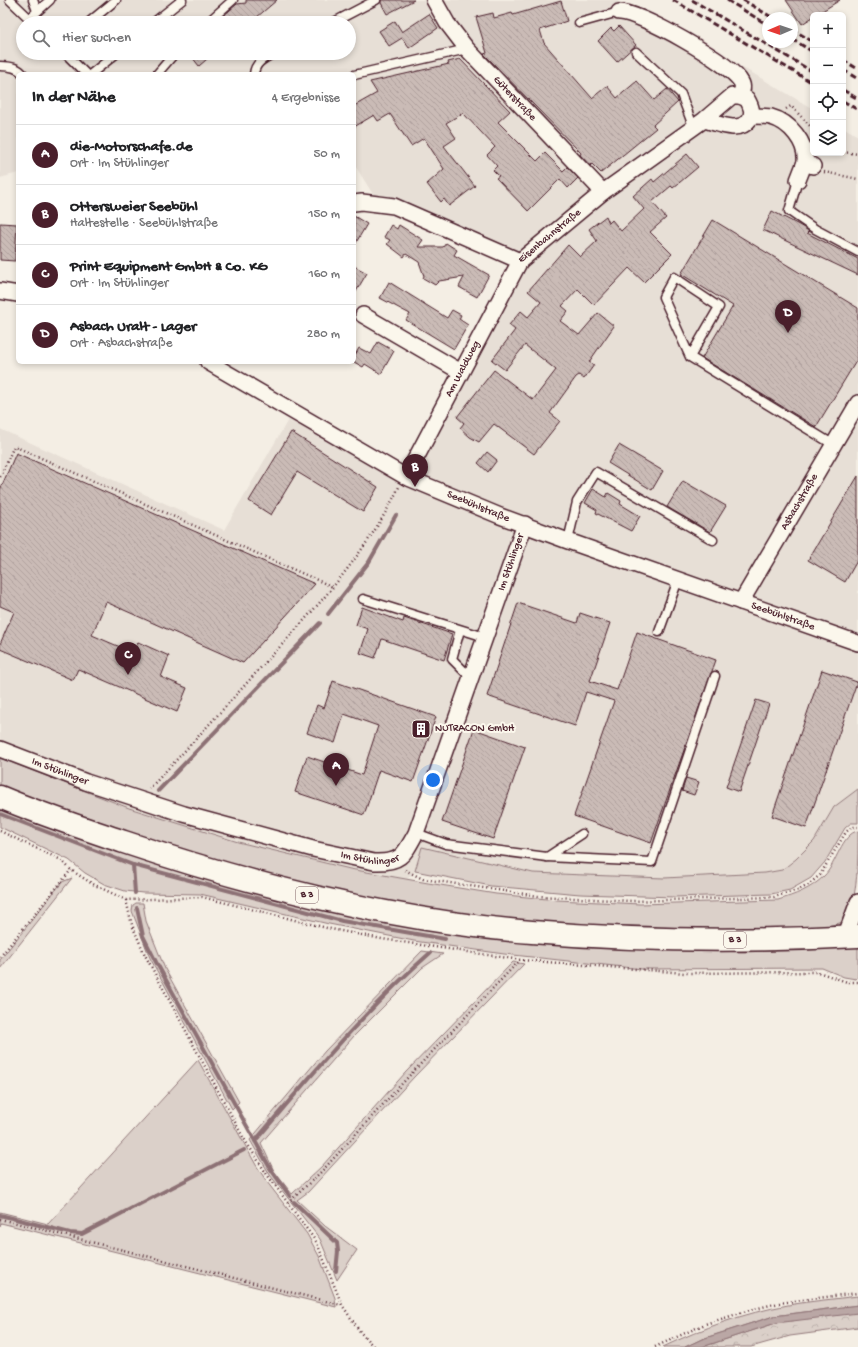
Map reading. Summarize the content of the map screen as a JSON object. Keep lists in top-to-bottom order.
{
  "streets": {
    "main road": ["B 3"],
    "street": [
      "Güterstraße",
      "Eisenbahnstraße",
      "Am Waldweg",
      "Asbachstraße",
      "Seebühlstraße",
      "Im Stühlinger"
    ]
  },
  "crossings": [
    ["Güterstraße", "Eisenbahnstraße"],
    ["Eisenbahnstraße", "Am Waldweg"],
    ["Am Waldweg", "Seebühlstraße"],
    ["Asbachstraße", "Seebühlstraße"],
    ["Seebühlstraße", "Im Stühlinger"]
  ],
  "places": {
    "building": ["NUTRACON GmbH"]
  },
  "north": "left",
  "page": {
    "map_buttons": ["+", "−"],
    "search": "Hier suchen",
    "heading": ["In der Nähe", "4 Ergebnisse"],
    "list": [
      {
        "mark": "A",
        "name": "die-Motorschafe.de",
        "note": "Ort · Im Stühlinger",
        "value": "50 m"
      },
      {
        "mark": "B",
        "name": "Ottersweier Seebühl",
        "note": "Haltestelle · Seebühlstraße",
        "value": "150 m"
      },
      {
        "mark": "C",
        "name": "Print Equipment GmbH & Co. KG",
        "note": "Ort · Im Stühlinger",
        "value": "160 m"
      },
      {
        "mark": "D",
        "name": "Asbach Uralt - Lager",
        "note": "Ort · Asbachstraße",
        "value": "280 m"
      }
    ],
    "pins": [
      "D",
      "B",
      "C",
      "A"
    ]
  }
}
